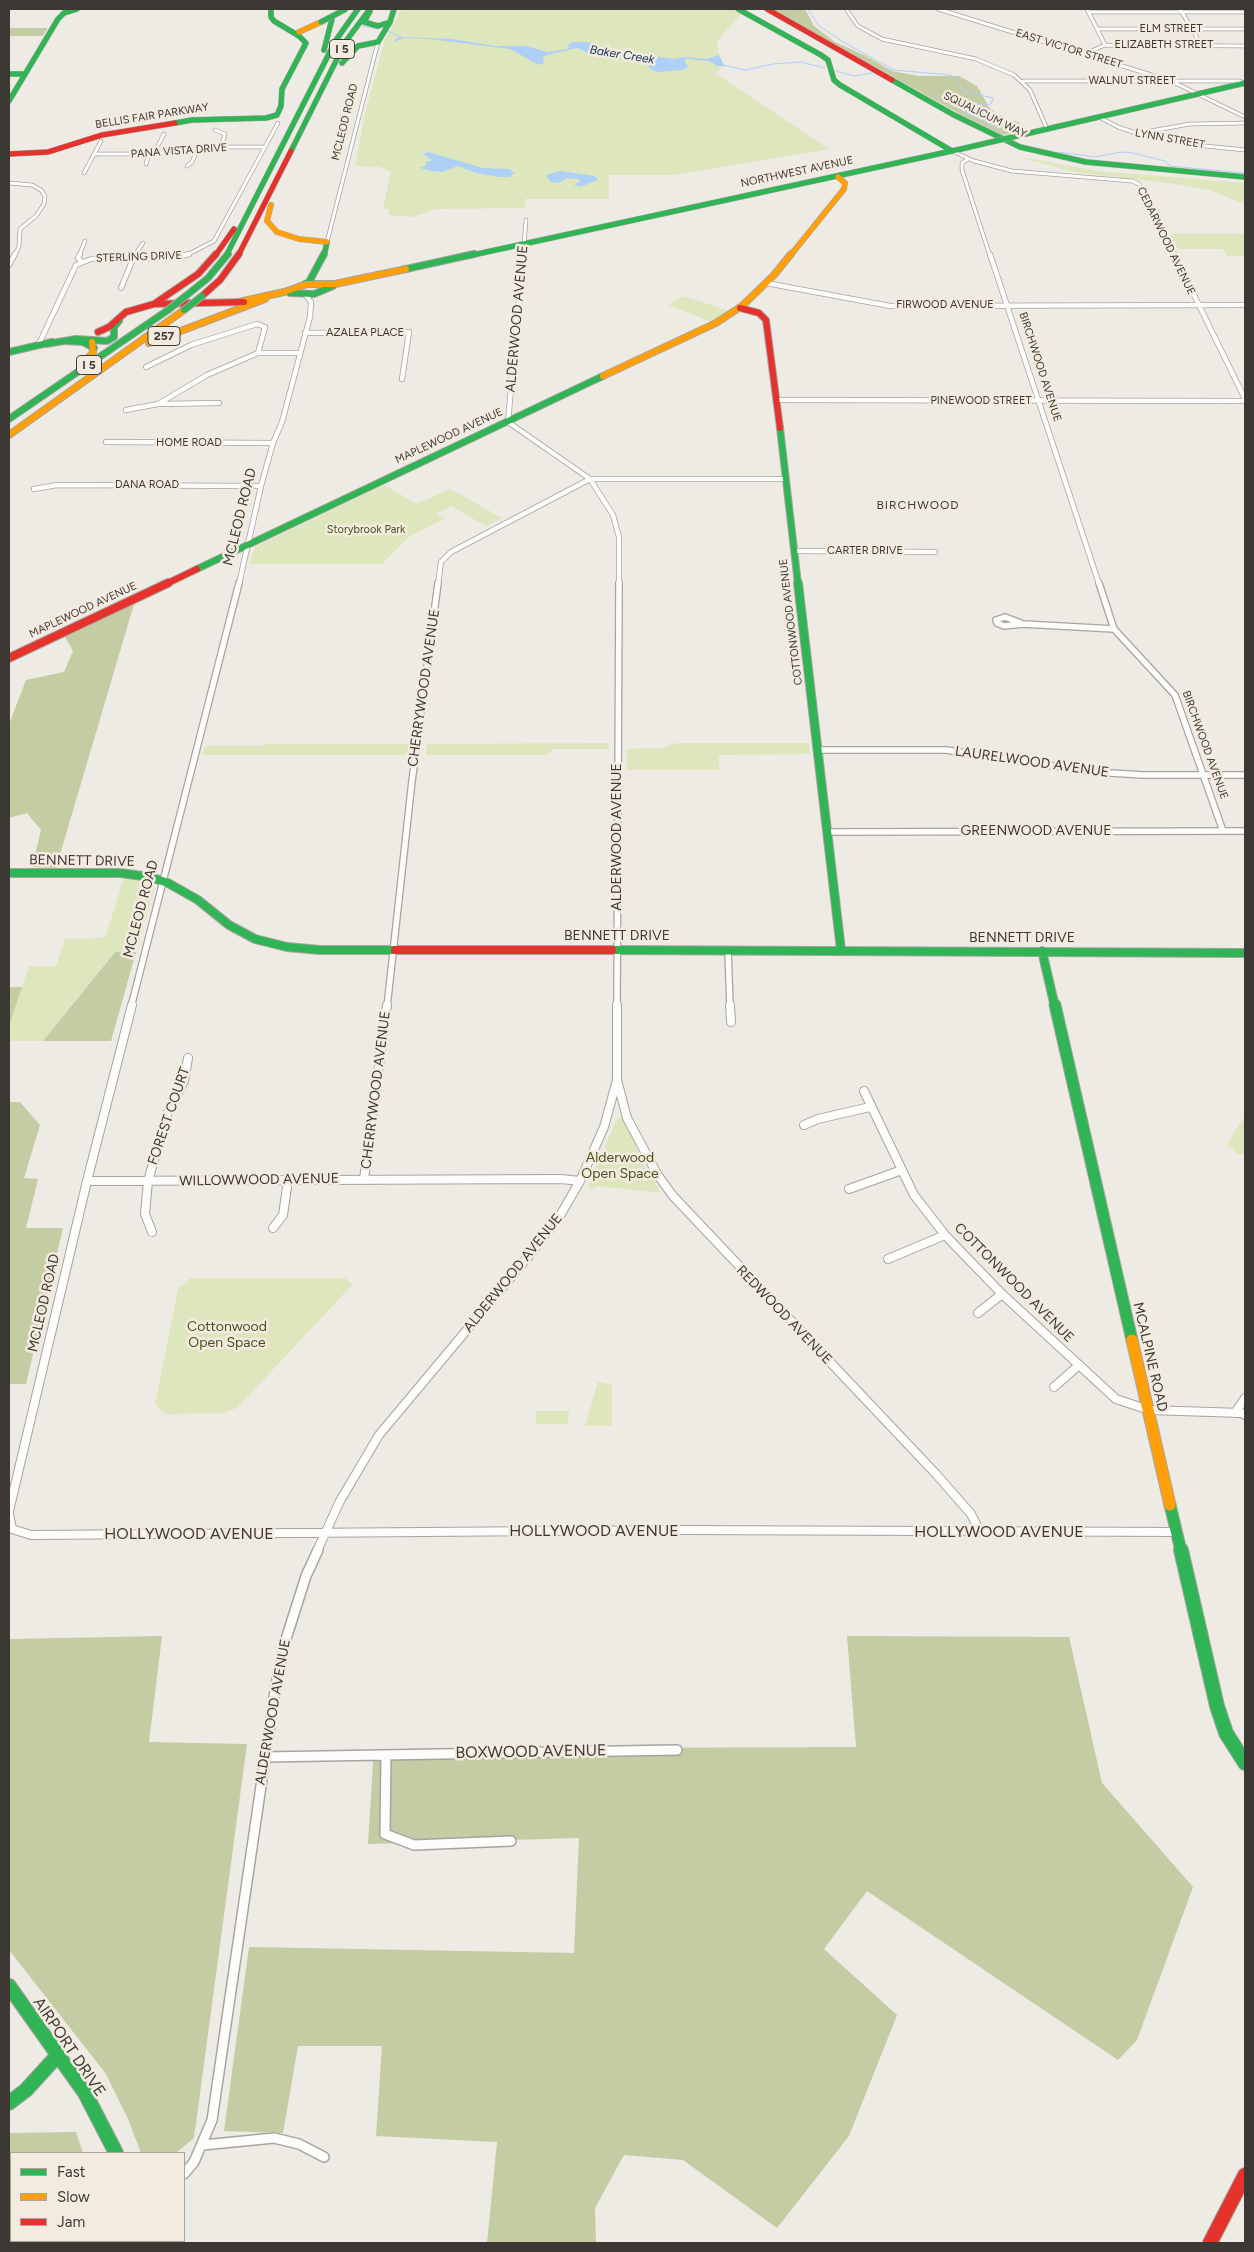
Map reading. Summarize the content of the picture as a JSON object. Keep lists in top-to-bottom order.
{
  "streets": {
    "main road": [
      "I 5",
      "SQUALICUM WAY",
      "BELLIS FAIR PARKWAY",
      "MCLEOD ROAD",
      "NORTHWEST AVENUE",
      "257",
      "MAPLEWOOD AVENUE",
      "COTTONWOOD AVENUE",
      "BENNETT DRIVE",
      "MCALPINE ROAD",
      "AIRPORT DRIVE"
    ],
    "street": [
      "ELM STREET",
      "ELIZABETH STREET",
      "EAST VICTOR STREET",
      "WALNUT STREET",
      "LYNN STREET",
      "PANA VISTA DRIVE",
      "CEDARWOOD AVENUE",
      "STERLING DRIVE",
      "FIRWOOD AVENUE",
      "ALDERWOOD AVENUE",
      "AZALEA PLACE",
      "BIRCHWOOD AVENUE",
      "PINEWOOD STREET",
      "HOME ROAD",
      "DANA ROAD",
      "CARTER DRIVE",
      "CHERRYWOOD AVENUE",
      "LAURELWOOD AVENUE",
      "GREENWOOD AVENUE",
      "FOREST COURT",
      "WILLOWWOOD AVENUE",
      "REDWOOD AVENUE",
      "HOLLYWOOD AVENUE",
      "BOXWOOD AVENUE"
    ]
  },
  "crossings": [
    ["ELIZABETH STREET", "EAST VICTOR STREET"],
    ["I 5", "257"],
    ["EAST VICTOR STREET", "WALNUT STREET"],
    ["EAST VICTOR STREET", "NORTHWEST AVENUE"],
    ["WALNUT STREET", "NORTHWEST AVENUE"],
    ["MCLEOD ROAD", "NORTHWEST AVENUE"],
    ["MCLEOD ROAD", "AZALEA PLACE"],
    ["MCLEOD ROAD", "MAPLEWOOD AVENUE"],
    ["MCLEOD ROAD", "HOME ROAD"],
    ["MCLEOD ROAD", "DANA ROAD"],
    ["MCLEOD ROAD", "BENNETT DRIVE"],
    ["MCLEOD ROAD", "WILLOWWOOD AVENUE"],
    ["MCLEOD ROAD", "HOLLYWOOD AVENUE"],
    ["LYNN STREET", "NORTHWEST AVENUE"],
    ["PANA VISTA DRIVE", "STERLING DRIVE"],
    ["NORTHWEST AVENUE", "ALDERWOOD AVENUE"],
    ["NORTHWEST AVENUE", "MAPLEWOOD AVENUE"],
    ["CEDARWOOD AVENUE", "FIRWOOD AVENUE"],
    ["CEDARWOOD AVENUE", "BIRCHWOOD AVENUE"],
    ["CEDARWOOD AVENUE", "PINEWOOD STREET"],
    ["FIRWOOD AVENUE", "BIRCHWOOD AVENUE"],
    ["FIRWOOD AVENUE", "MAPLEWOOD AVENUE"],
    ["ALDERWOOD AVENUE", "MAPLEWOOD AVENUE"],
    ["ALDERWOOD AVENUE", "CHERRYWOOD AVENUE"],
    ["ALDERWOOD AVENUE", "BENNETT DRIVE"],
    ["ALDERWOOD AVENUE", "WILLOWWOOD AVENUE"],
    ["ALDERWOOD AVENUE", "REDWOOD AVENUE"],
    ["ALDERWOOD AVENUE", "HOLLYWOOD AVENUE"],
    ["ALDERWOOD AVENUE", "BOXWOOD AVENUE"],
    ["BIRCHWOOD AVENUE", "PINEWOOD STREET"],
    ["BIRCHWOOD AVENUE", "LAURELWOOD AVENUE"],
    ["BIRCHWOOD AVENUE", "GREENWOOD AVENUE"],
    ["PINEWOOD STREET", "COTTONWOOD AVENUE"],
    ["MAPLEWOOD AVENUE", "COTTONWOOD AVENUE"],
    ["CARTER DRIVE", "COTTONWOOD AVENUE"],
    ["COTTONWOOD AVENUE", "CHERRYWOOD AVENUE"],
    ["COTTONWOOD AVENUE", "LAURELWOOD AVENUE"],
    ["COTTONWOOD AVENUE", "GREENWOOD AVENUE"],
    ["COTTONWOOD AVENUE", "BENNETT DRIVE"],
    ["COTTONWOOD AVENUE", "MCALPINE ROAD"],
    ["CHERRYWOOD AVENUE", "BENNETT DRIVE"],
    ["CHERRYWOOD AVENUE", "WILLOWWOOD AVENUE"],
    ["BENNETT DRIVE", "MCALPINE ROAD"],
    ["FOREST COURT", "WILLOWWOOD AVENUE"],
    ["REDWOOD AVENUE", "HOLLYWOOD AVENUE"],
    ["MCALPINE ROAD", "HOLLYWOOD AVENUE"]
  ],
  "districts": ["BIRCHWOOD"],
  "water": ["Baker Creek"],
  "parks": ["Storybrook Park", "Alderwood Open Space", "Cottonwood Open Space"],
  "legend": ["Fast", "Slow", "Jam"]
}
